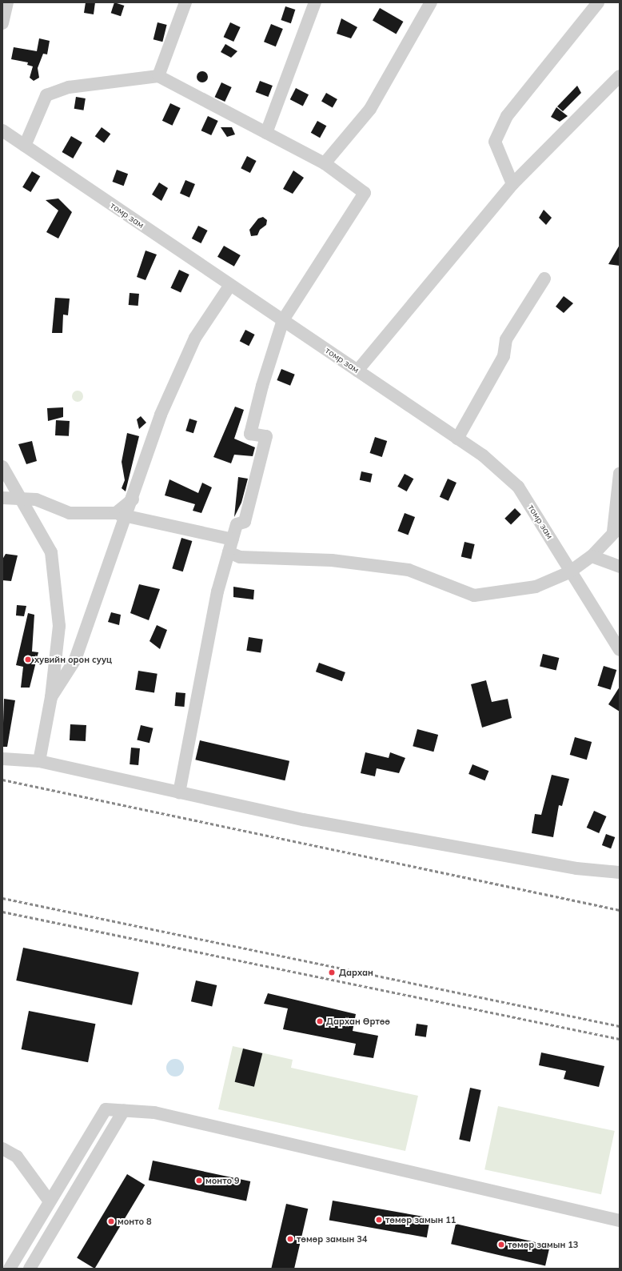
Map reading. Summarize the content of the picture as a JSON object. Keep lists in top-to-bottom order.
{
  "streets": {
    "street": ["томр зам"]
  },
  "places": [
    "хувийн орон сууц",
    "Дархан",
    "Дархан Өртөө",
    "монто 9",
    "төмөр замын 11",
    "монто 8",
    "төмөр замын 34",
    "төмөр замын 13"
  ]
}
